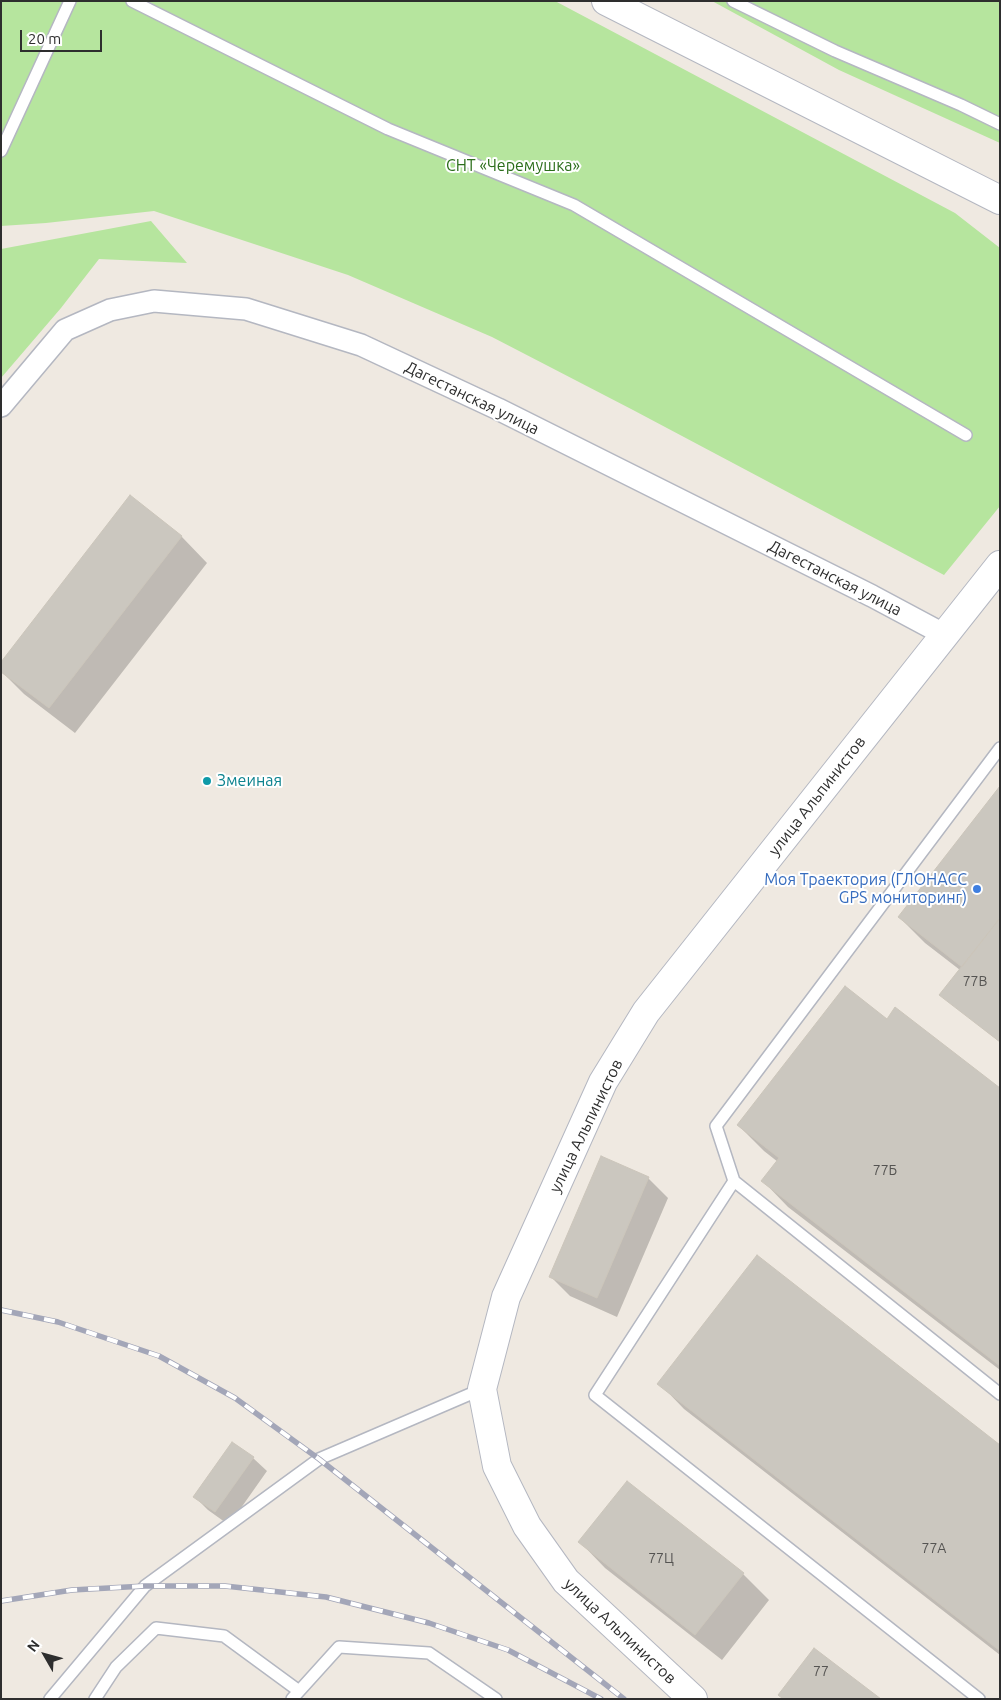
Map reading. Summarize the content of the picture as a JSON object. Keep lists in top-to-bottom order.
{
  "streets": {
    "main road": ["улица Альпинистов"],
    "street": ["Дагестанская улица"]
  },
  "crossings": [
    ["Дагестанская улица", "улица Альпинистов"]
  ],
  "parks": ["СНТ «Черемушка»"],
  "places": ["Змеиная", "Моя Траектория (ГЛОНАСС GPS мониторинг)"],
  "house_numbers": [
    "77В",
    "77Б",
    "77А",
    "77Ц",
    "77"
  ],
  "scale_bar": "20 m",
  "north": "top left"
}
